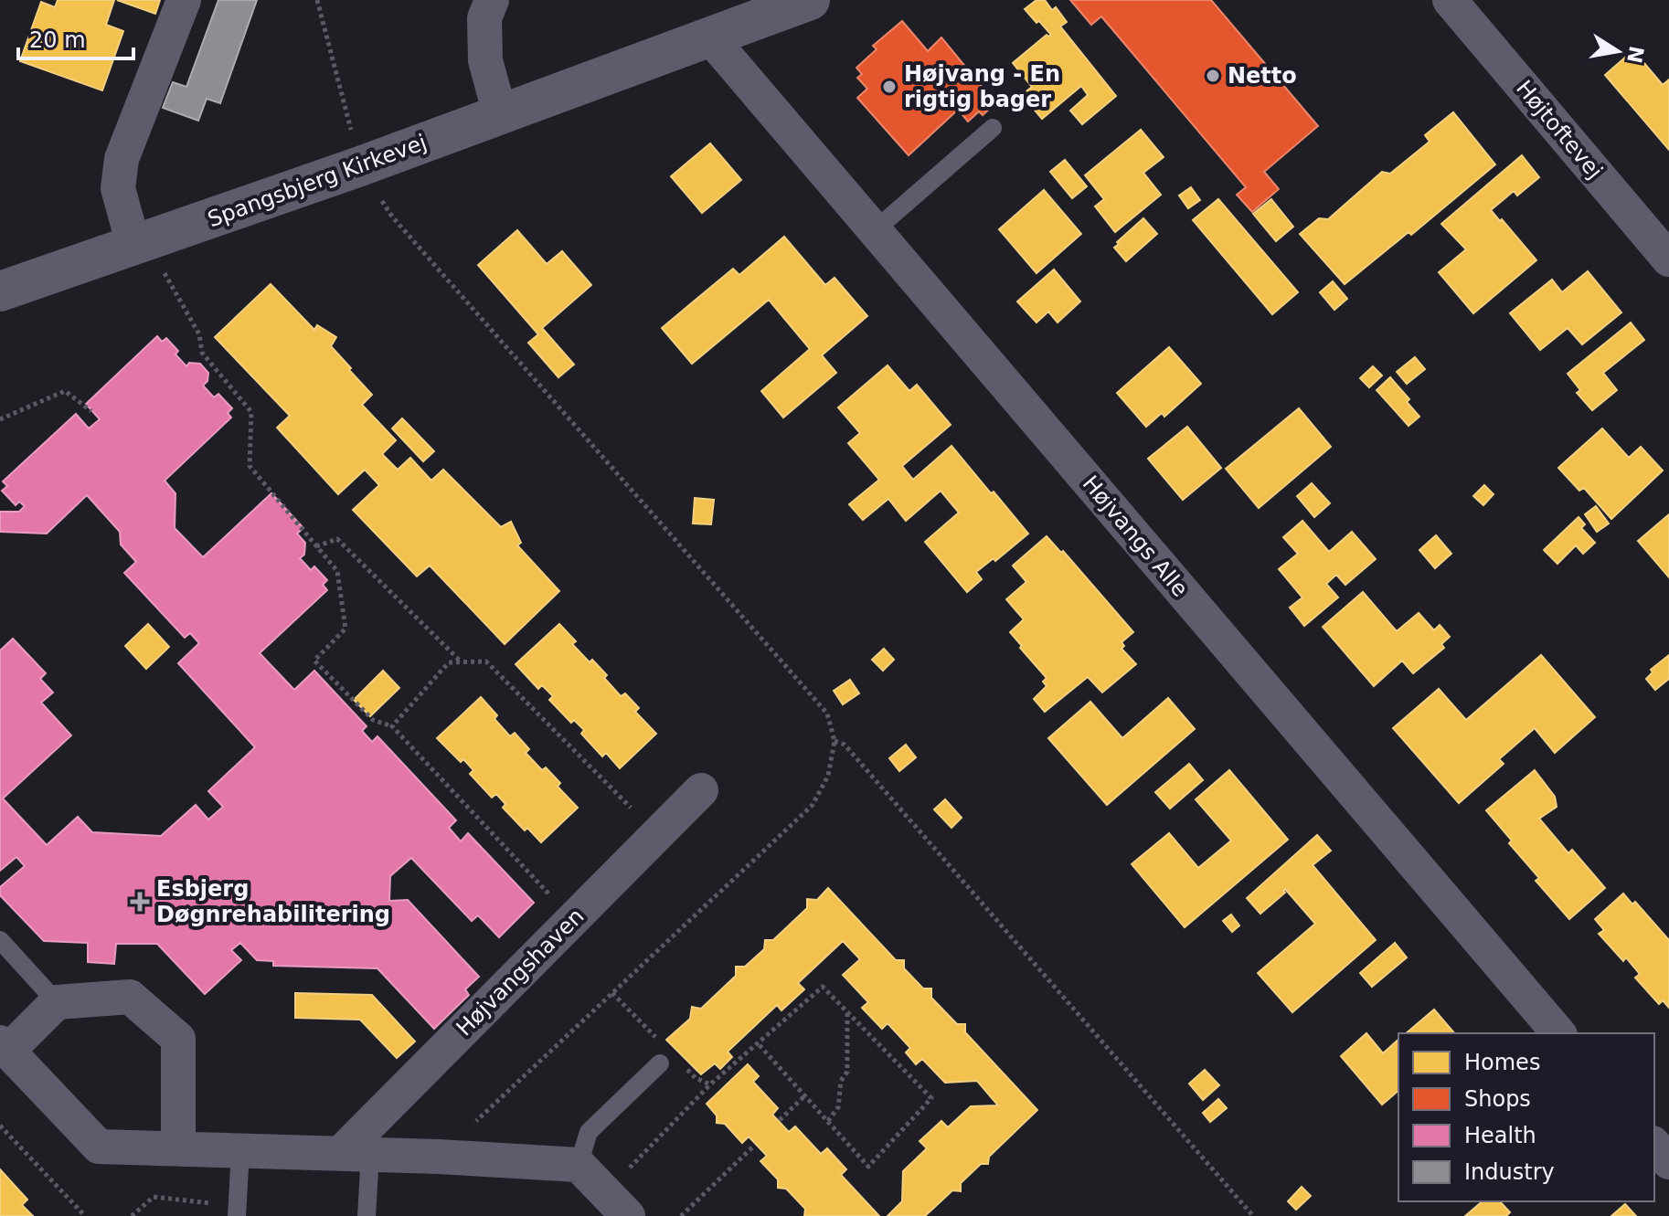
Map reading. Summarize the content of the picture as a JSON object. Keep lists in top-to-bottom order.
{
  "streets": {
    "street": [
      "Højtoftevej",
      "Spangsbjerg Kirkevej",
      "Højvangs Alle",
      "Højvangshaven"
    ]
  },
  "crossings": [
    ["Spangsbjerg Kirkevej", "Højvangs Alle"]
  ],
  "places": {
    "other": ["Netto", "Højvang - En rigtig bager"],
    "health": ["Esbjerg Døgnrehabilitering"]
  },
  "legend": [
    "Homes",
    "Shops",
    "Health",
    "Industry"
  ],
  "scale_bar": "20 m",
  "north": "right"
}
